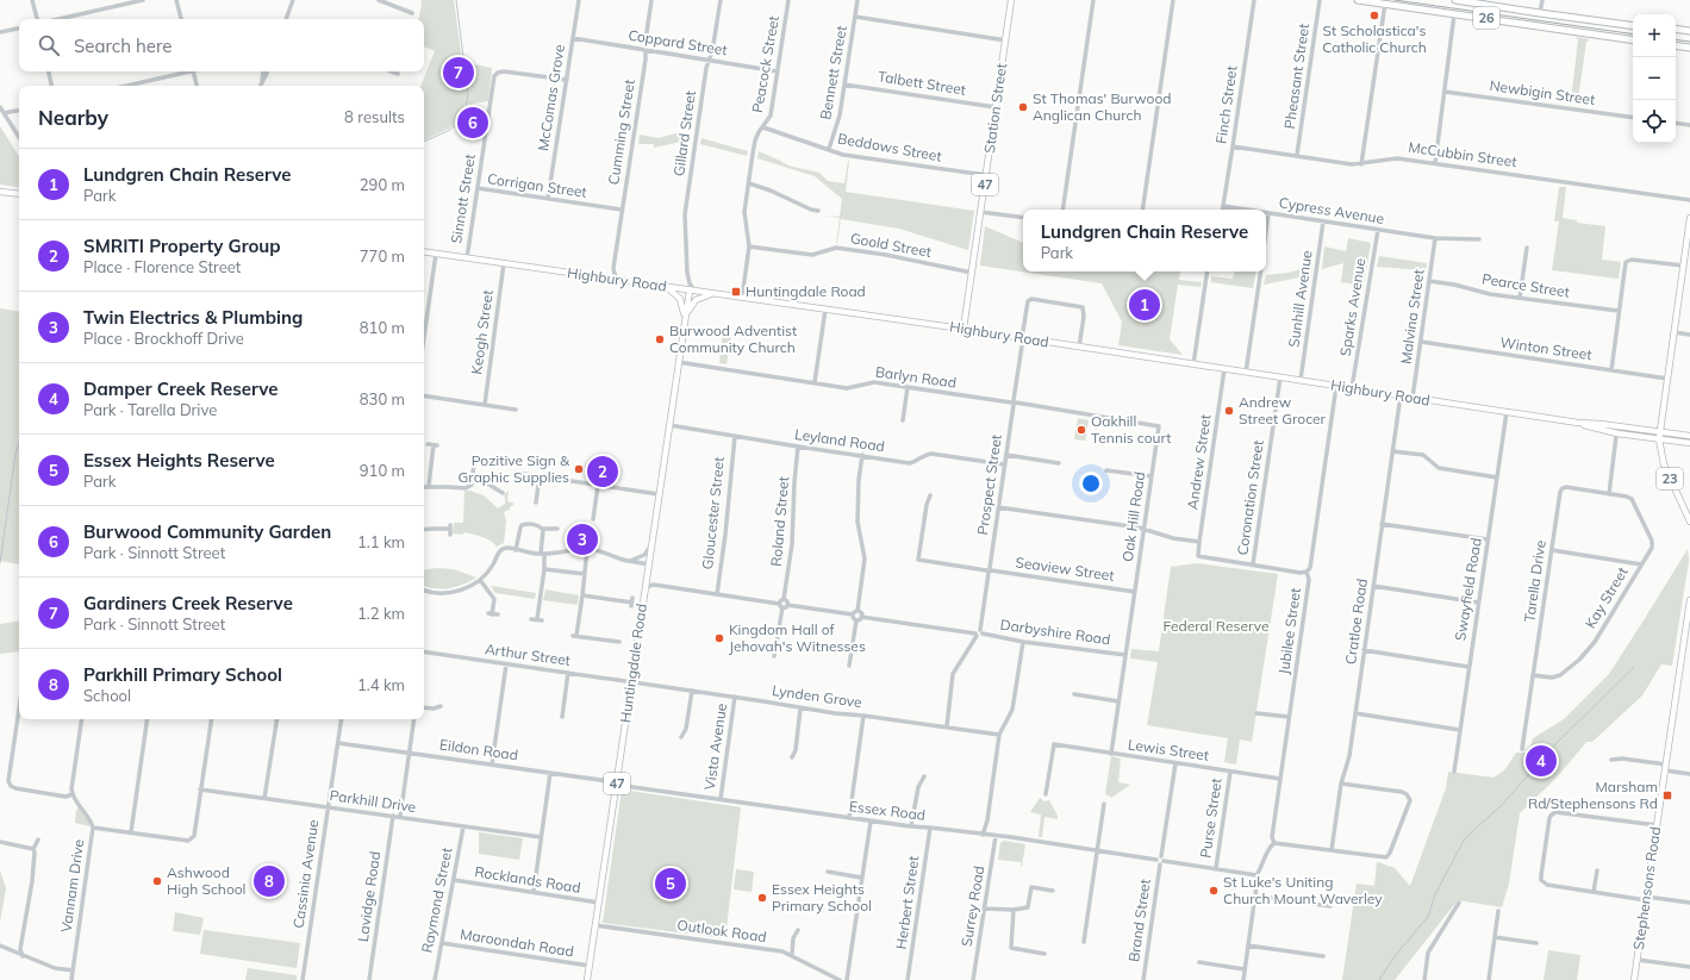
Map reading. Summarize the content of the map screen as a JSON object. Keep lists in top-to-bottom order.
{
  "streets": {
    "highway": ["26"],
    "main road": [
      "Station Street",
      "47",
      "Highbury Road",
      "23",
      "Huntingdale Road",
      "Stephensons Road"
    ],
    "street": [
      "Coppard Street",
      "Peacock Street",
      "Bennett Street",
      "Pheasant Street",
      "Talbett Street",
      "Newbigin Street",
      "McComas Grove",
      "Finch Street",
      "Cumming Street",
      "Gillard Street",
      "Beddows Street",
      "McCubbin Street",
      "Corrigan Street",
      "Sinnott Street",
      "Cypress Avenue",
      "Goold Street",
      "Pearce Street",
      "Sunhill Avenue",
      "Sparks Avenue",
      "Malvina Street",
      "Keogh Street",
      "Winton Street",
      "Barlyn Road",
      "Leyland Road",
      "Andrew Street",
      "Prospect Street",
      "Coronation Street",
      "Gloucester Street",
      "Oak Hill Road",
      "Roland Street",
      "Seaview Street",
      "Tarella Drive",
      "Swayfield Road",
      "Kay Street",
      "Cratloe Road",
      "Jubilee Street",
      "Darbyshire Road",
      "Arthur Street",
      "Lynden Grove",
      "Vista Avenue",
      "Eildon Road",
      "Lewis Street",
      "Parkhill Drive",
      "Essex Road",
      "Purse Street",
      "Cassinia Avenue",
      "Rocklands Road",
      "Vannam Drive",
      "Lavidge Road",
      "Raymond Street",
      "Herbert Street",
      "Surrey Road",
      "Brand Street",
      "Outlook Road",
      "Maroondah Road"
    ]
  },
  "crossings": [
    ["Coppard Street", "Peacock Street"],
    ["Coppard Street", "McComas Grove"],
    ["Coppard Street", "Cumming Street"],
    ["Coppard Street", "Gillard Street"],
    ["Peacock Street", "Beddows Street"],
    ["Peacock Street", "Goold Street"],
    ["Peacock Street", "Highbury Road"],
    ["Bennett Street", "Talbett Street"],
    ["Bennett Street", "Beddows Street"],
    ["Pheasant Street", "McCubbin Street"],
    ["Talbett Street", "Station Street"],
    ["McComas Grove", "Corrigan Street"],
    ["McComas Grove", "Sinnott Street"],
    ["Finch Street", "McCubbin Street"],
    ["Finch Street", "Cypress Avenue"],
    ["Station Street", "Beddows Street"],
    ["Station Street", "Goold Street"],
    ["Station Street", "Highbury Road"],
    ["Cumming Street", "Corrigan Street"],
    ["Gillard Street", "Highbury Road"],
    ["Gillard Street", "Huntingdale Road"],
    ["47", "Highbury Road"],
    ["47", "Huntingdale Road"],
    ["Corrigan Street", "Sinnott Street"],
    ["Sinnott Street", "Highbury Road"],
    ["Cypress Avenue", "Sunhill Avenue"],
    ["Cypress Avenue", "Sparks Avenue"],
    ["Cypress Avenue", "Malvina Street"],
    ["Highbury Road", "Sunhill Avenue"],
    ["Highbury Road", "Sparks Avenue"],
    ["Highbury Road", "Malvina Street"],
    ["Highbury Road", "Keogh Street"],
    ["Highbury Road", "Andrew Street"],
    ["Highbury Road", "23"],
    ["Highbury Road", "Prospect Street"],
    ["Highbury Road", "Coronation Street"],
    ["Highbury Road", "Swayfield Road"],
    ["Highbury Road", "Cratloe Road"],
    ["Highbury Road", "Jubilee Street"],
    ["Highbury Road", "Huntingdale Road"],
    ["Pearce Street", "Malvina Street"],
    ["Malvina Street", "Winton Street"],
    ["Winton Street", "23"],
    ["Barlyn Road", "Prospect Street"],
    ["Barlyn Road", "Oak Hill Road"],
    ["Barlyn Road", "Huntingdale Road"],
    ["Leyland Road", "Prospect Street"],
    ["Leyland Road", "Gloucester Street"],
    ["Leyland Road", "Roland Street"],
    ["Leyland Road", "Huntingdale Road"],
    ["Andrew Street", "Coronation Street"],
    ["Prospect Street", "Oak Hill Road"],
    ["Prospect Street", "Seaview Street"],
    ["Prospect Street", "Darbyshire Road"],
    ["Prospect Street", "Lynden Grove"],
    ["Oak Hill Road", "Seaview Street"],
    ["Oak Hill Road", "Darbyshire Road"],
    ["Oak Hill Road", "Lewis Street"],
    ["Tarella Drive", "Kay Street"],
    ["Jubilee Street", "Lewis Street"],
    ["Arthur Street", "Huntingdale Road"],
    ["Arthur Street", "Lynden Grove"],
    ["Huntingdale Road", "Lynden Grove"],
    ["Huntingdale Road", "Eildon Road"],
    ["Huntingdale Road", "Essex Road"],
    ["Huntingdale Road", "Rocklands Road"],
    ["Huntingdale Road", "Outlook Road"],
    ["Huntingdale Road", "Maroondah Road"],
    ["Lynden Grove", "Vista Avenue"],
    ["Vista Avenue", "Essex Road"],
    ["Eildon Road", "Essex Road"],
    ["Eildon Road", "Cassinia Avenue"],
    ["Lewis Street", "Purse Street"],
    ["Parkhill Drive", "Cassinia Avenue"],
    ["Parkhill Drive", "Lavidge Road"],
    ["Parkhill Drive", "Raymond Street"],
    ["Essex Road", "Herbert Street"],
    ["Essex Road", "Surrey Road"],
    ["Rocklands Road", "Raymond Street"],
    ["Raymond Street", "Maroondah Road"]
  ],
  "parks": ["Federal Reserve"],
  "places": {
    "other": [
      "St Scholastica's Catholic Church",
      "St Thomas' Burwood Anglican Church",
      "Burwood Adventist Community Church",
      "Andrew Street Grocer",
      "Oakhill Tennis court",
      "Pozitive Sign & Graphic Supplies",
      "Kingdom Hall of Jehovah's Witnesses",
      "Ashwood High School",
      "St Luke's Uniting Church Mount Waverley",
      "Essex Heights Primary School"
    ],
    "transit": ["Huntingdale Road", "Marsham Rd/Stephensons Rd"]
  },
  "page": {
    "map_buttons": ["+", "−"],
    "search": "Search here",
    "pins": [
      "7",
      "6",
      "1",
      "2",
      "3",
      "4",
      "8",
      "5"
    ],
    "heading": ["Nearby", "8 results"],
    "list": [
      {
        "mark": "1",
        "name": "Lundgren Chain Reserve",
        "note": "Park",
        "value": "290 m"
      },
      {
        "mark": "2",
        "name": "SMRITI Property Group",
        "note": "Place · Florence Street",
        "value": "770 m"
      },
      {
        "mark": "3",
        "name": "Twin Electrics & Plumbing",
        "note": "Place · Brockhoff Drive",
        "value": "810 m"
      },
      {
        "mark": "4",
        "name": "Damper Creek Reserve",
        "note": "Park · Tarella Drive",
        "value": "830 m"
      },
      {
        "mark": "5",
        "name": "Essex Heights Reserve",
        "note": "Park",
        "value": "910 m"
      },
      {
        "mark": "6",
        "name": "Burwood Community Garden",
        "note": "Park · Sinnott Street",
        "value": "1.1 km"
      },
      {
        "mark": "7",
        "name": "Gardiners Creek Reserve",
        "note": "Park · Sinnott Street",
        "value": "1.2 km"
      },
      {
        "mark": "8",
        "name": "Parkhill Primary School",
        "note": "School",
        "value": "1.4 km"
      }
    ],
    "popup": ["Lundgren Chain Reserve", "Park"]
  }
}
